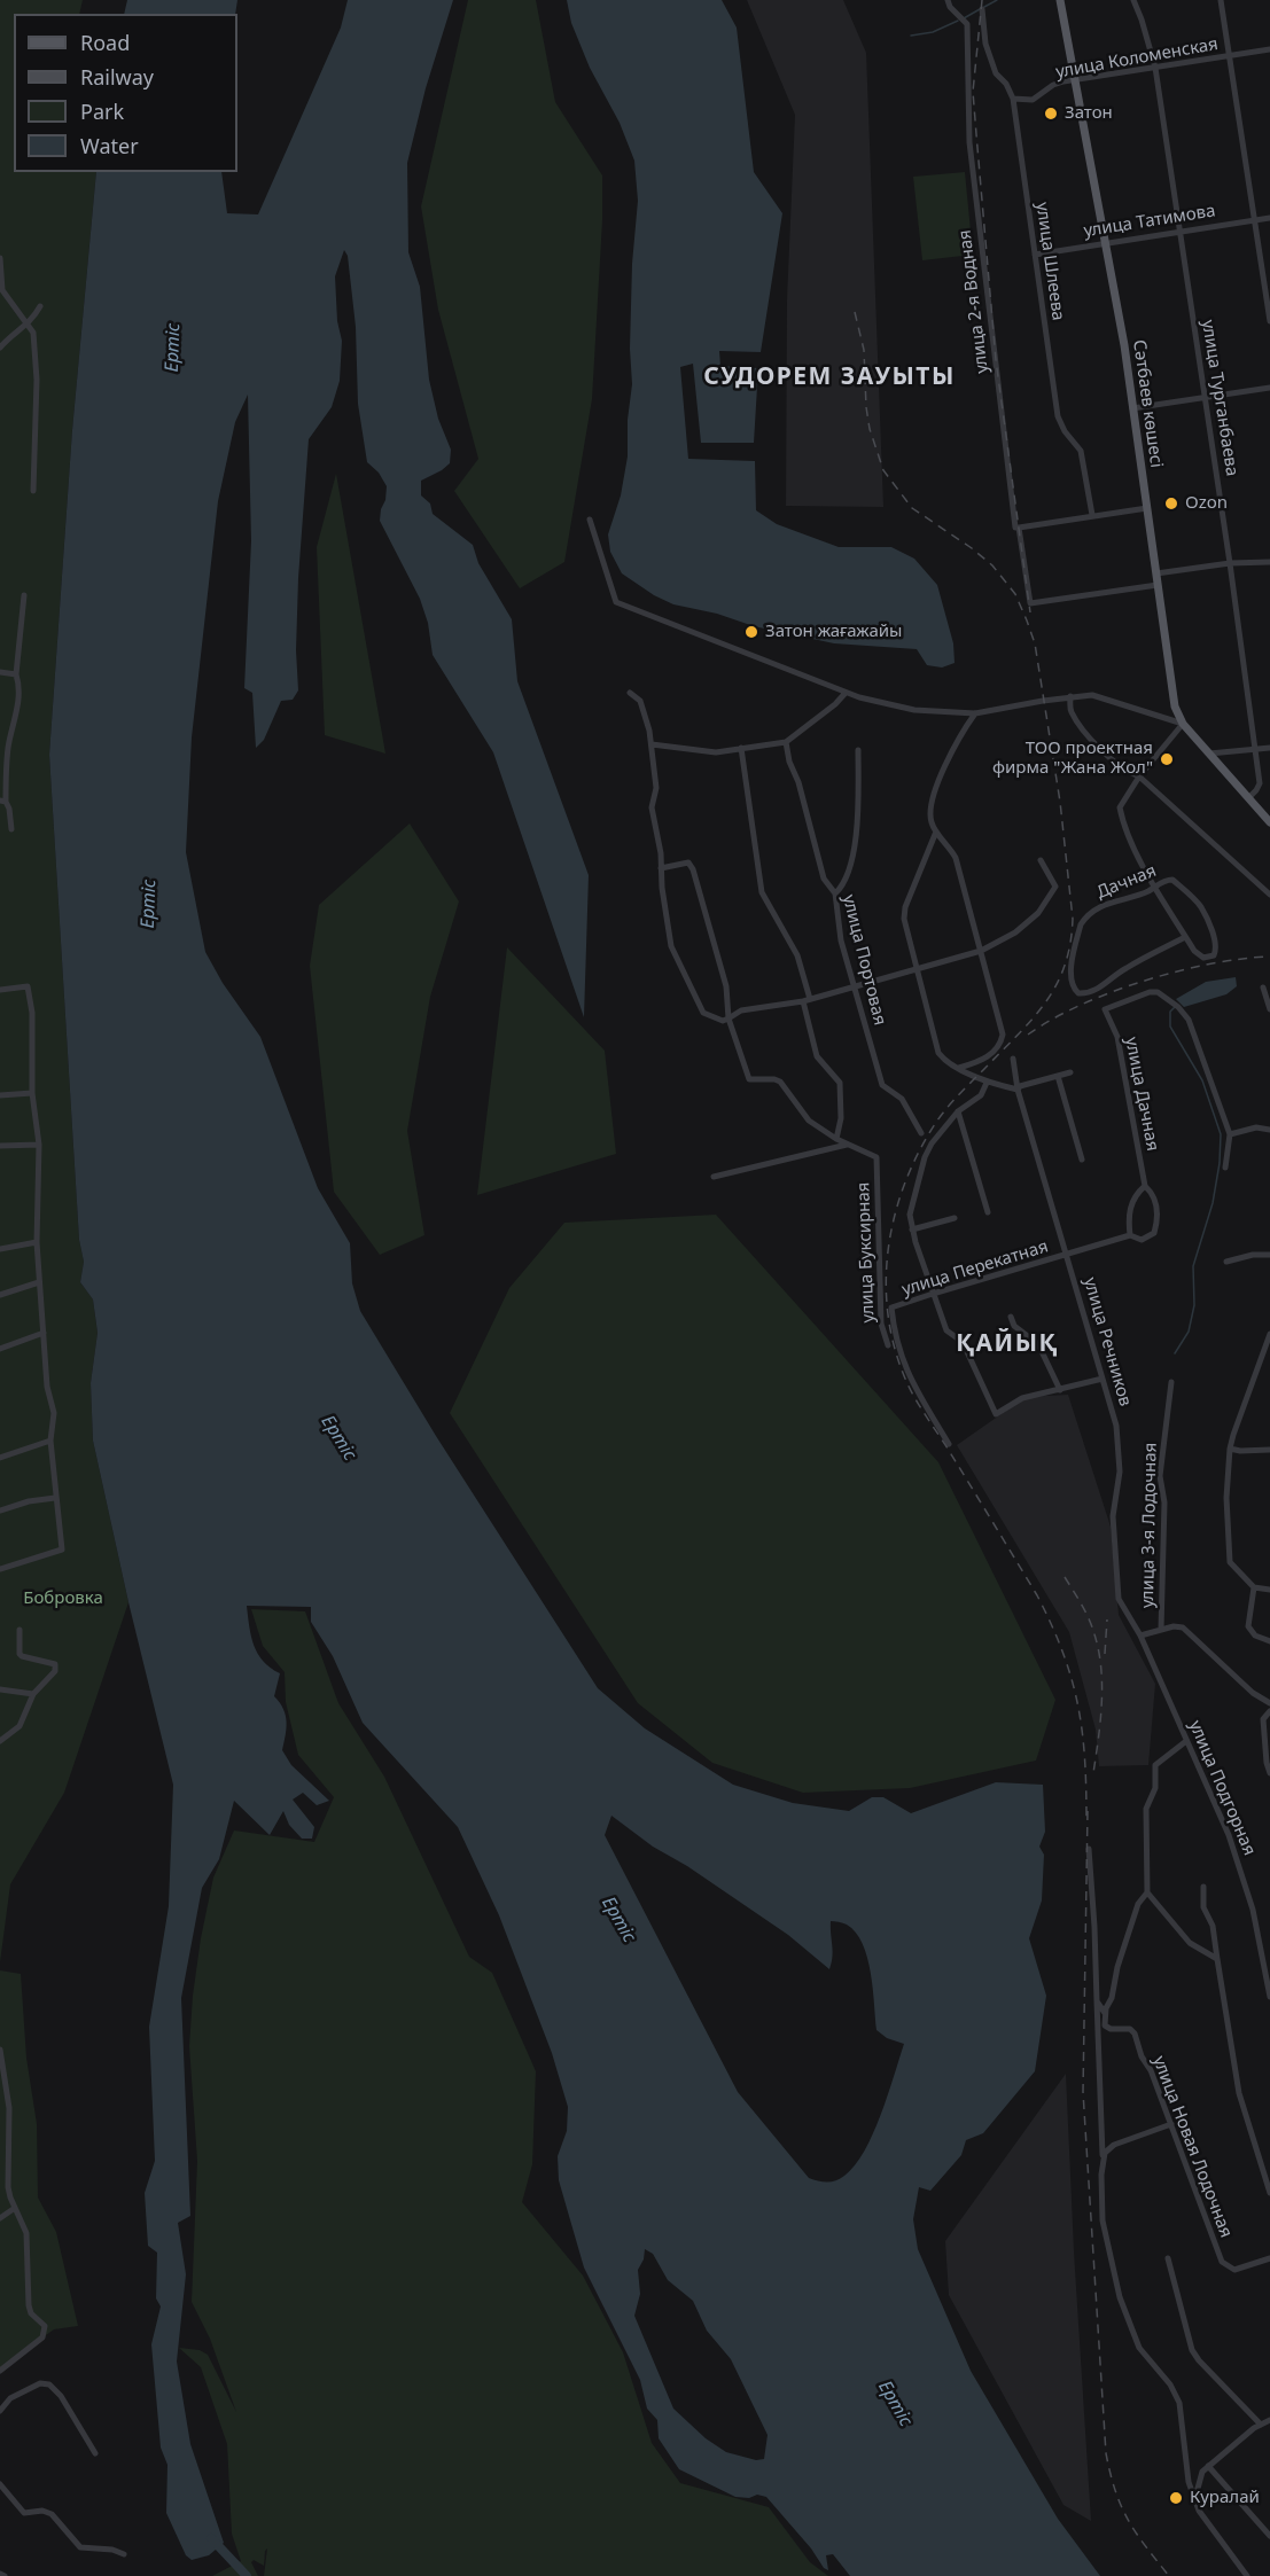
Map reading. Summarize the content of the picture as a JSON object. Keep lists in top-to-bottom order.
{
  "streets": {
    "main road": ["Сәтбаев көшесі"],
    "street": [
      "улица Коломенская",
      "улица Татимова",
      "улица Шлеева",
      "улица 2-я Водная",
      "улица Турганбаева",
      "Дачная",
      "улица Портовая",
      "улица Дачная",
      "улица Буксирная",
      "улица Перекатная",
      "улица Речников",
      "улица 3-я Лодочная",
      "улица Подгорная",
      "улица Новая Лодочная"
    ]
  },
  "crossings": [
    ["улица Коломенская", "улица Шлеева"],
    ["улица Коломенская", "улица Турганбаева"],
    ["улица Коломенская", "Сәтбаев көшесі"],
    ["улица Татимова", "улица Шлеева"],
    ["улица Татимова", "улица Турганбаева"],
    ["улица Татимова", "Сәтбаев көшесі"],
    ["улица 2-я Водная", "Сәтбаев көшесі"],
    ["улица Турганбаева", "Сәтбаев көшесі"],
    ["улица Дачная", "улица Перекатная"],
    ["улица Перекатная", "улица Речников"],
    ["улица Речников", "улица 3-я Лодочная"],
    ["улица Речников", "улица Подгорная"],
    ["улица 3-я Лодочная", "улица Подгорная"]
  ],
  "districts": ["СУДОРЕМ ЗАУЫТЫ", "ҚАЙЫҚ"],
  "water": ["Ертіс"],
  "parks": ["Бобровка"],
  "places": [
    "Затон",
    "Ozon",
    "Затон жағажайы",
    "ТОО проектная фирма \"Жана Жол\"",
    "Куралай"
  ],
  "legend": [
    "Road",
    "Railway",
    "Park",
    "Water"
  ]
}
